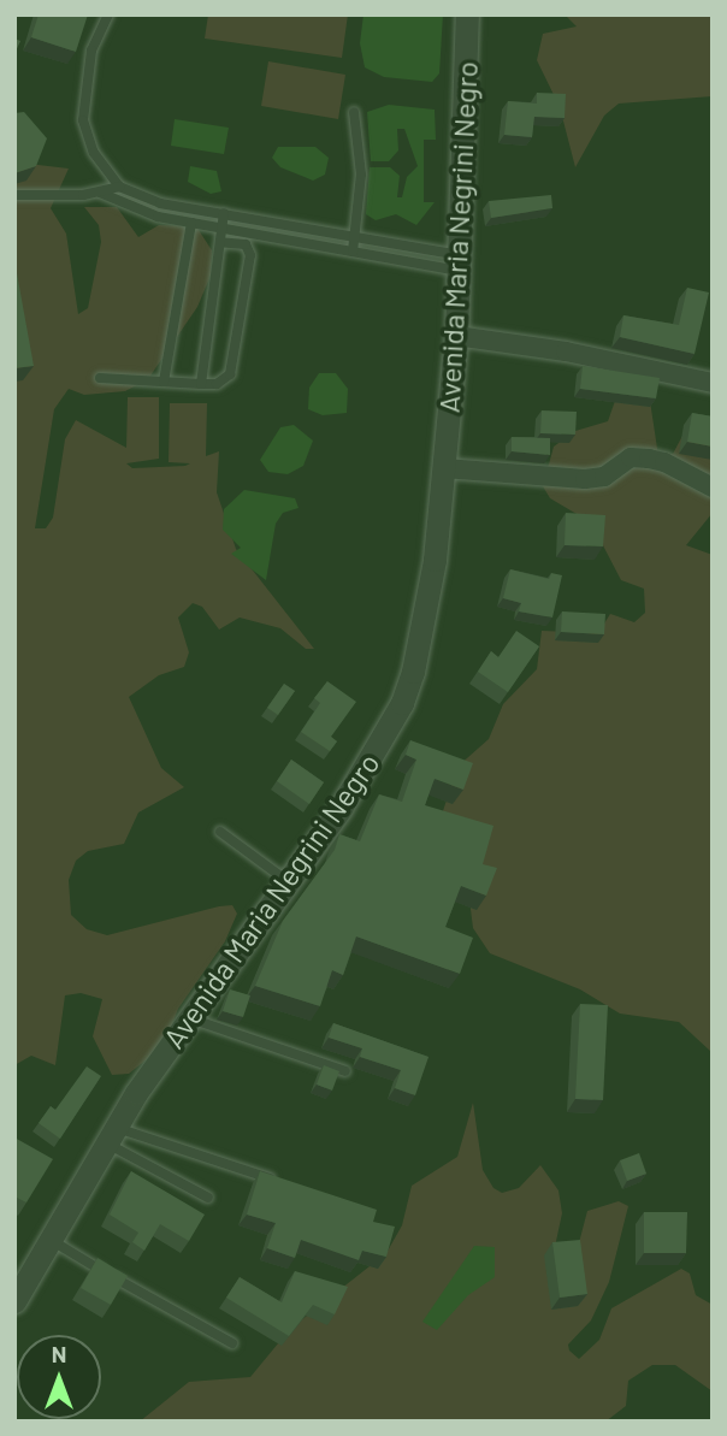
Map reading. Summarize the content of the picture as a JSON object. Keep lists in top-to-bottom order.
{
  "streets": {
    "street": ["Avenida Maria Negrini Negro"]
  },
  "north": "top"
}
